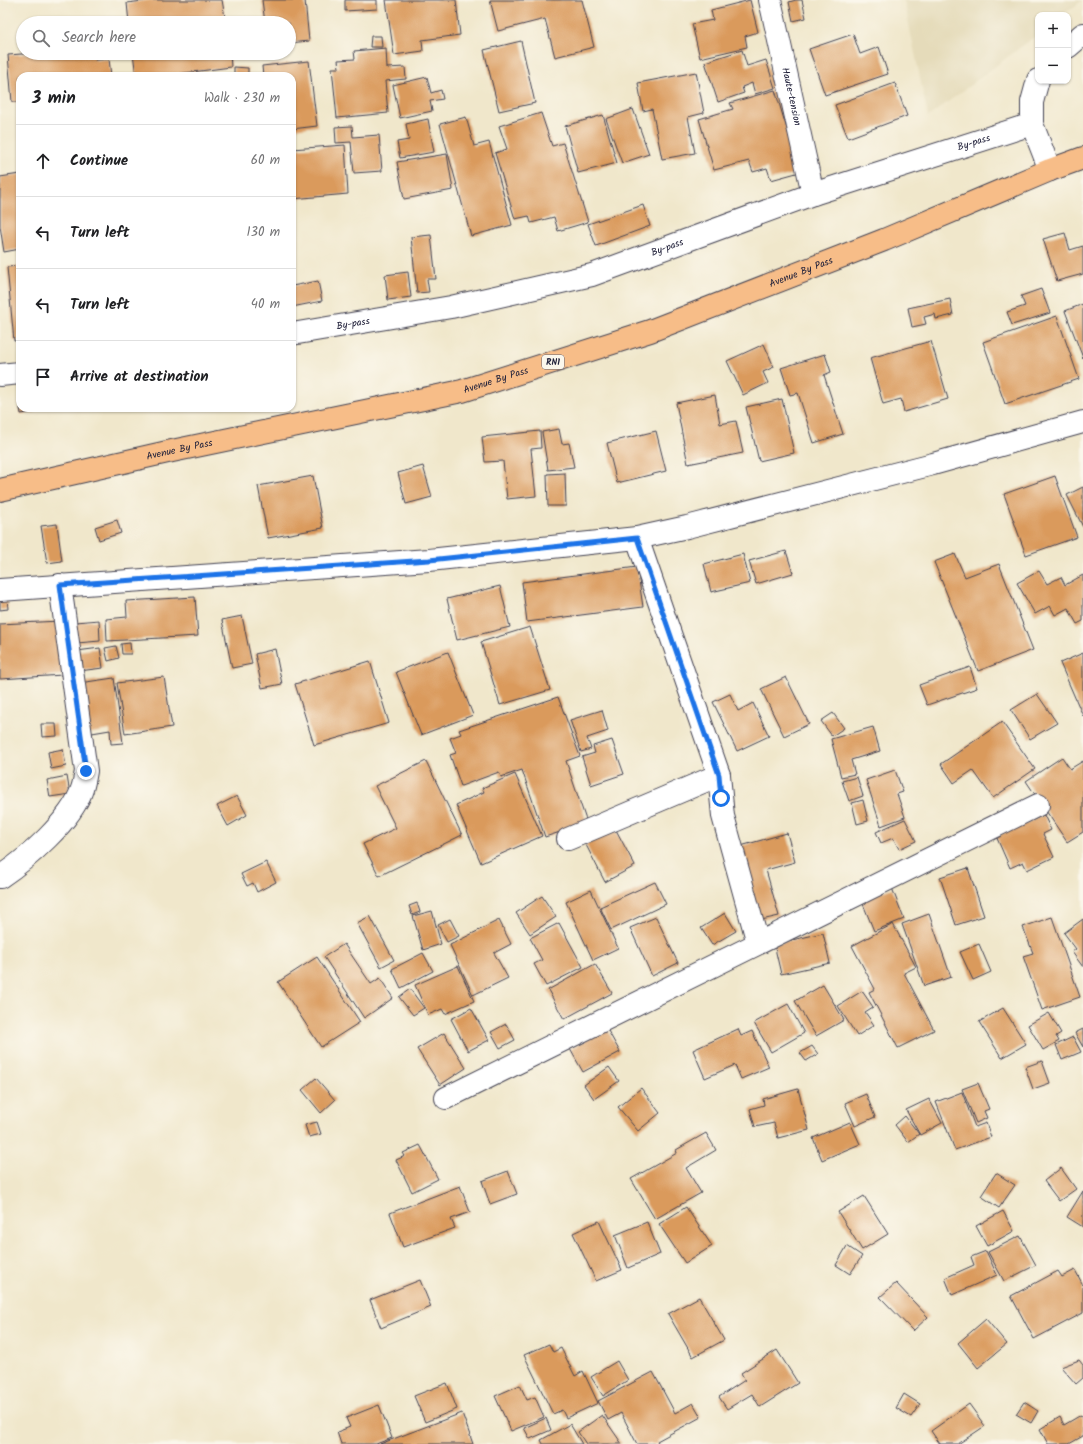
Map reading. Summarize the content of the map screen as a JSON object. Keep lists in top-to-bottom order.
{
  "streets": {
    "highway": ["Avenue By Pass", "RN1"],
    "street": ["Haute-tension", "By-pass"]
  },
  "crossings": [
    ["Haute-tension", "By-pass"]
  ],
  "page": {
    "map_buttons": ["+", "−"],
    "search": "Search here",
    "heading": ["3 min", "Walk · 230 m"],
    "list": [
      ["Continue", "60 m"],
      ["Turn left", "130 m"],
      ["Turn left", "40 m"],
      "Arrive at destination"
    ]
  }
}
